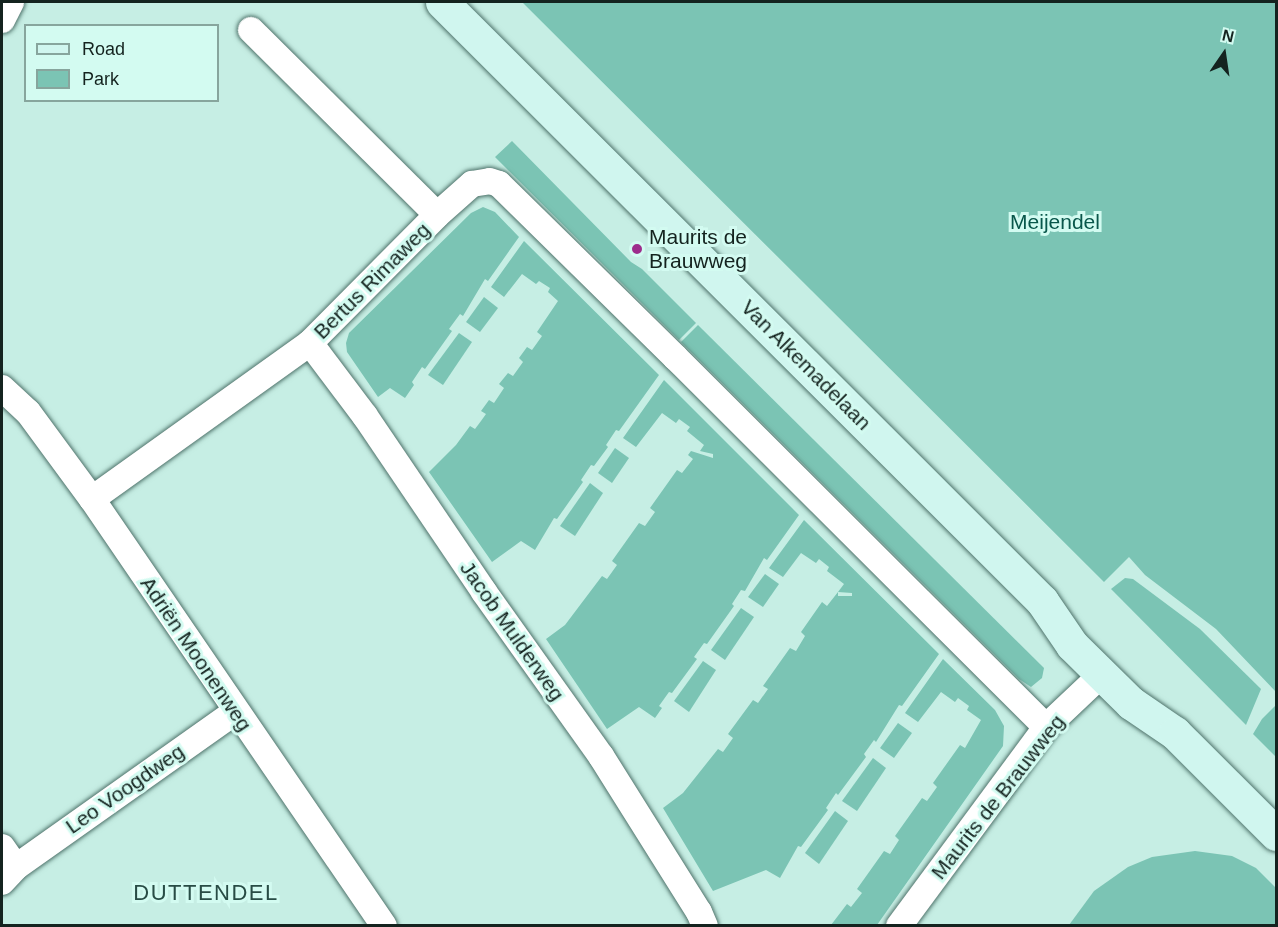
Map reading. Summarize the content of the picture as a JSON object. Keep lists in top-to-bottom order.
{
  "streets": {
    "main road": ["Van Alkemadelaan"],
    "street": [
      "Bertus Rimaweg",
      "Jacob Mulderweg",
      "Adriën Moonenweg",
      "Leo Voogdweg",
      "Maurits de Brauwweg"
    ]
  },
  "crossings": [
    ["Bertus Rimaweg", "Jacob Mulderweg"],
    ["Bertus Rimaweg", "Adriën Moonenweg"],
    ["Van Alkemadelaan", "Maurits de Brauwweg"],
    ["Adriën Moonenweg", "Leo Voogdweg"]
  ],
  "districts": ["DUTTENDEL"],
  "parks": ["Meijendel"],
  "places": ["Maurits de Brauwweg"],
  "legend": ["Road", "Park"],
  "north": "top"
}
